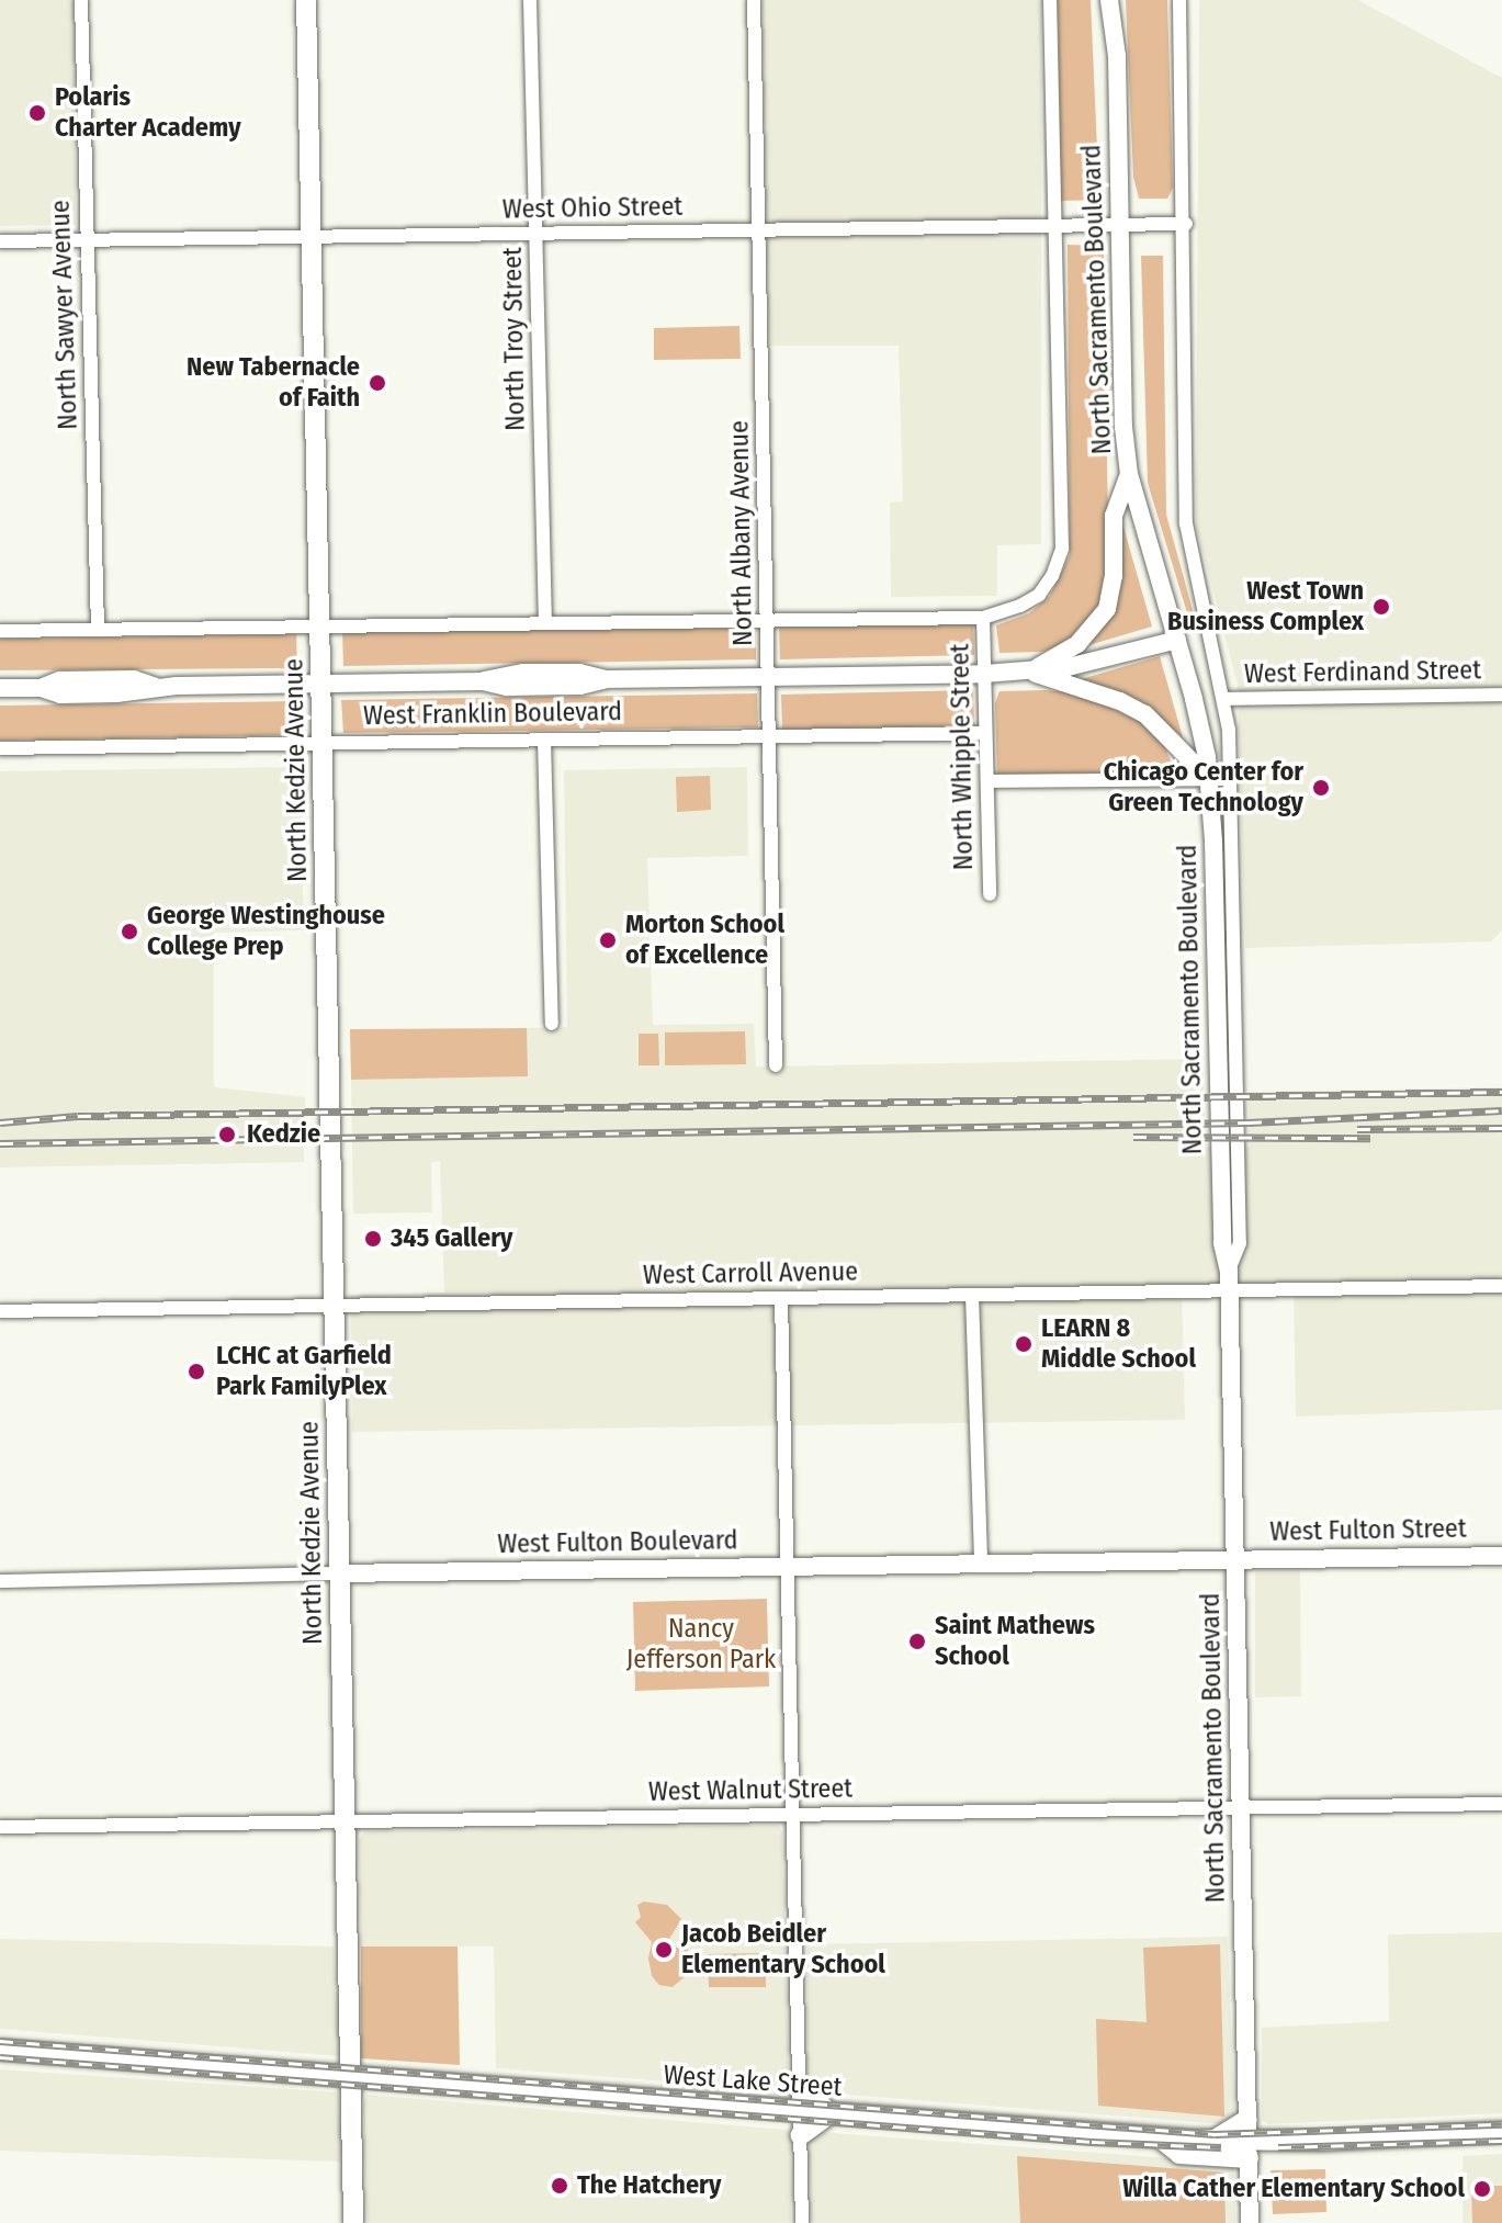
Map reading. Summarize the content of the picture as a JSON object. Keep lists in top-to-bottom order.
{
  "streets": {
    "main road": ["North Kedzie Avenue", "West Lake Street"],
    "street": [
      "West Ohio Street",
      "North Sacramento Boulevard",
      "North Sawyer Avenue",
      "North Troy Street",
      "North Albany Avenue",
      "West Ferdinand Street",
      "West Franklin Boulevard",
      "North Whipple Street",
      "West Carroll Avenue",
      "West Fulton Street",
      "West Fulton Boulevard",
      "West Walnut Street"
    ]
  },
  "crossings": [
    ["West Ohio Street", "North Sacramento Boulevard"],
    ["West Ohio Street", "North Sawyer Avenue"],
    ["West Ohio Street", "North Troy Street"],
    ["West Ohio Street", "North Albany Avenue"],
    ["West Ohio Street", "North Kedzie Avenue"],
    ["North Sacramento Boulevard", "West Ferdinand Street"],
    ["North Sacramento Boulevard", "West Franklin Boulevard"],
    ["North Sacramento Boulevard", "North Whipple Street"],
    ["North Sacramento Boulevard", "West Carroll Avenue"],
    ["North Sacramento Boulevard", "West Fulton Street"],
    ["North Sacramento Boulevard", "West Fulton Boulevard"],
    ["North Sacramento Boulevard", "West Walnut Street"],
    ["North Sacramento Boulevard", "West Lake Street"],
    ["North Albany Avenue", "West Franklin Boulevard"],
    ["West Franklin Boulevard", "North Whipple Street"],
    ["West Franklin Boulevard", "North Kedzie Avenue"],
    ["North Kedzie Avenue", "West Carroll Avenue"],
    ["North Kedzie Avenue", "West Fulton Boulevard"],
    ["North Kedzie Avenue", "West Walnut Street"],
    ["North Kedzie Avenue", "West Lake Street"],
    ["West Fulton Street", "West Fulton Boulevard"]
  ],
  "parks": ["Nancy Jefferson Park"],
  "places": [
    "Polaris Charter Academy",
    "New Tabernacle of Faith",
    "West Town Business Complex",
    "Chicago Center for Green Technology",
    "George Westinghouse College Prep",
    "Morton School of Excellence",
    "Kedzie",
    "345 Gallery",
    "LEARN 8 Middle School",
    "LCHC at Garfield Park FamilyPlex",
    "Saint Mathews School",
    "Jacob Beidler Elementary School",
    "The Hatchery",
    "Willa Cather Elementary School"
  ]
}
